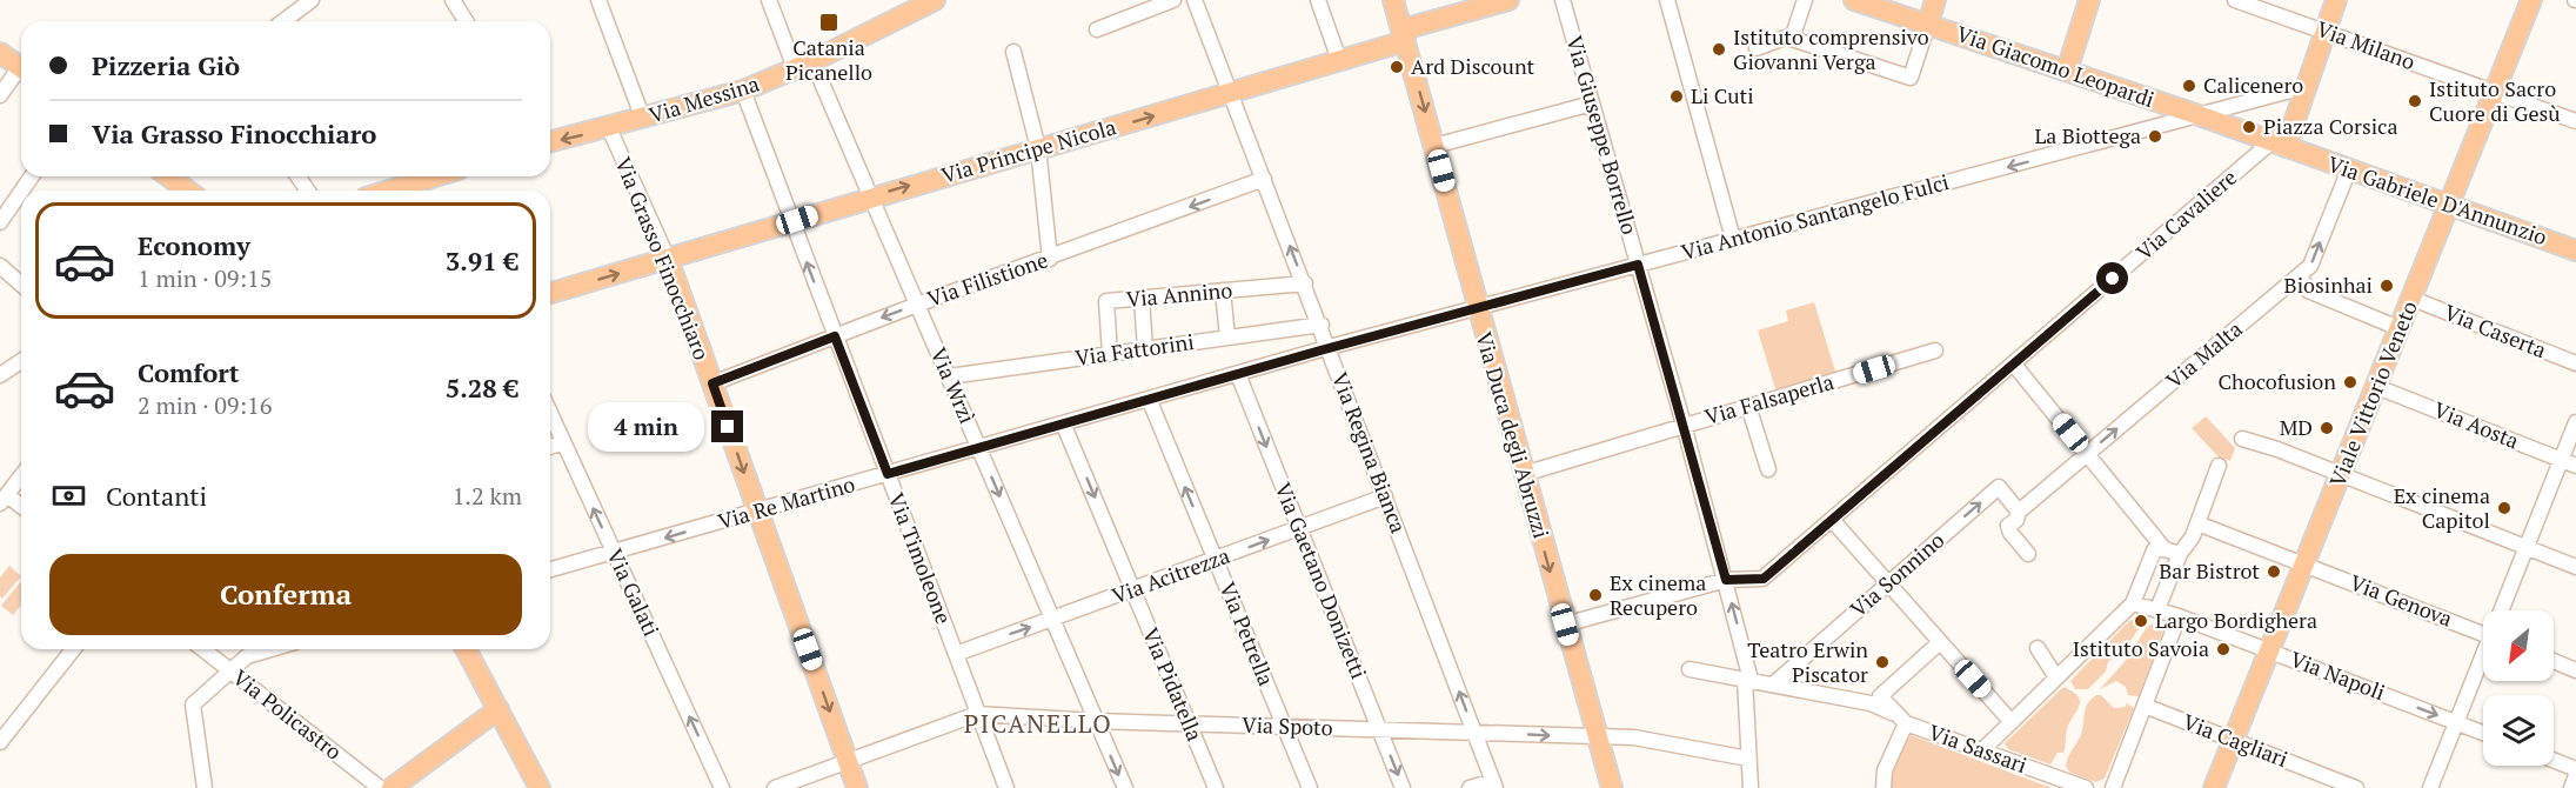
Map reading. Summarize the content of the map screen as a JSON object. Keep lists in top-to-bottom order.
{
  "streets": {
    "main road": [
      "Via Giacomo Leopardi",
      "Via Messina",
      "Via Principe Nicola",
      "Via Gabriele D'Annunzio",
      "Via Grasso Finocchiaro",
      "Viale Vittorio Veneto",
      "Via Duca degli Abruzzi"
    ],
    "street": [
      "Via Milano",
      "Via Giuseppe Borrello",
      "Via Cavaliere",
      "Via Antonio Santangelo Fulci",
      "Via Filistione",
      "Via Annino",
      "Via Caserta",
      "Via Fattorini",
      "Via Malta",
      "Via Wrzì",
      "Via Falsaperla",
      "Via Aosta",
      "Via Regina Bianca",
      "Via Re Martino",
      "Via Timoleone",
      "Via Sonnino",
      "Via Acitrezza",
      "Via Gaetano Donizetti",
      "Via Galati",
      "Via Genova",
      "Via Petrella",
      "Via Napoli",
      "Via Pidatella",
      "Via Policastro",
      "Via Spoto",
      "Via Cagliari",
      "Via Sassari"
    ]
  },
  "crossings": [
    ["Via Milano", "Viale Vittorio Veneto"],
    ["Via Giacomo Leopardi", "Via Gabriele D'Annunzio"],
    ["Via Giacomo Leopardi", "Via Antonio Santangelo Fulci"],
    ["Via Messina", "Via Grasso Finocchiaro"],
    ["Via Messina", "Via Wrzì"],
    ["Via Messina", "Via Timoleone"],
    ["Via Giuseppe Borrello", "Via Cavaliere"],
    ["Via Giuseppe Borrello", "Via Antonio Santangelo Fulci"],
    ["Via Giuseppe Borrello", "Via Falsaperla"],
    ["Via Giuseppe Borrello", "Via Spoto"],
    ["Via Principe Nicola", "Via Grasso Finocchiaro"],
    ["Via Principe Nicola", "Via Wrzì"],
    ["Via Principe Nicola", "Via Duca degli Abruzzi"],
    ["Via Principe Nicola", "Via Regina Bianca"],
    ["Via Principe Nicola", "Via Timoleone"],
    ["Via Gabriele D'Annunzio", "Via Cavaliere"],
    ["Via Gabriele D'Annunzio", "Via Malta"],
    ["Via Gabriele D'Annunzio", "Viale Vittorio Veneto"],
    ["Via Cavaliere", "Via Duca degli Abruzzi"],
    ["Via Antonio Santangelo Fulci", "Via Duca degli Abruzzi"],
    ["Via Antonio Santangelo Fulci", "Via Re Martino"],
    ["Via Grasso Finocchiaro", "Via Filistione"],
    ["Via Grasso Finocchiaro", "Via Re Martino"],
    ["Via Filistione", "Via Wrzì"],
    ["Via Filistione", "Via Regina Bianca"],
    ["Via Filistione", "Via Timoleone"],
    ["Via Annino", "Via Fattorini"],
    ["Via Annino", "Via Regina Bianca"],
    ["Via Caserta", "Viale Vittorio Veneto"],
    ["Via Fattorini", "Via Wrzì"],
    ["Via Fattorini", "Via Regina Bianca"],
    ["Via Malta", "Via Sonnino"],
    ["Via Wrzì", "Via Re Martino"],
    ["Via Wrzì", "Via Acitrezza"],
    ["Via Wrzì", "Via Spoto"],
    ["Viale Vittorio Veneto", "Via Aosta"],
    ["Viale Vittorio Veneto", "Via Genova"],
    ["Viale Vittorio Veneto", "Via Napoli"],
    ["Viale Vittorio Veneto", "Via Cagliari"],
    ["Via Falsaperla", "Via Duca degli Abruzzi"],
    ["Via Duca degli Abruzzi", "Via Re Martino"],
    ["Via Duca degli Abruzzi", "Via Spoto"],
    ["Via Regina Bianca", "Via Re Martino"],
    ["Via Regina Bianca", "Via Acitrezza"],
    ["Via Regina Bianca", "Via Spoto"],
    ["Via Re Martino", "Via Timoleone"],
    ["Via Re Martino", "Via Gaetano Donizetti"],
    ["Via Re Martino", "Via Galati"],
    ["Via Re Martino", "Via Petrella"],
    ["Via Re Martino", "Via Pidatella"],
    ["Via Timoleone", "Via Acitrezza"],
    ["Via Timoleone", "Via Spoto"],
    ["Via Acitrezza", "Via Gaetano Donizetti"],
    ["Via Acitrezza", "Via Petrella"],
    ["Via Acitrezza", "Via Pidatella"],
    ["Via Gaetano Donizetti", "Via Spoto"],
    ["Via Petrella", "Via Spoto"],
    ["Via Pidatella", "Via Spoto"]
  ],
  "one_way": [
    "Via Principe Nicola",
    "Via Antonio Santangelo Fulci",
    "Via Grasso Finocchiaro",
    "Via Filistione",
    "Via Malta",
    "Via Regina Bianca",
    "Via Sonnino",
    "Via Acitrezza",
    "Via Gaetano Donizetti",
    "Via Galati",
    "Via Petrella",
    "Via Napoli",
    "Via Pidatella"
  ],
  "districts": ["PICANELLO"],
  "places": {
    "transit": ["Catania Picanello"],
    "other": [
      "Istituto comprensivo Giovanni Verga",
      "Ard Discount",
      "Calicenero",
      "Li Cuti",
      "Istituto Sacro Cuore di Gesù",
      "Piazza Corsica",
      "La Biottega",
      "Biosinhai",
      "Chocofusion",
      "MD",
      "Ex cinema Capitol",
      "Bar Bistrot",
      "Ex cinema Recupero",
      "Largo Bordighera",
      "Istituto Savoia",
      "Teatro Erwin Piscator"
    ]
  },
  "north": "bottom left",
  "page": {
    "banner": ["Pizzeria Giò", "Via Grasso Finocchiaro"],
    "list": [
      {
        "name": "Economy",
        "note": "1 min · 09:15",
        "value": "3.91 €"
      },
      {
        "name": "Comfort",
        "note": "2 min · 09:16",
        "value": "5.28 €"
      }
    ],
    "bubble": "4 min",
    "pay": ["Contanti", "1.2 km"],
    "buttons": "Conferma"
  }
}
